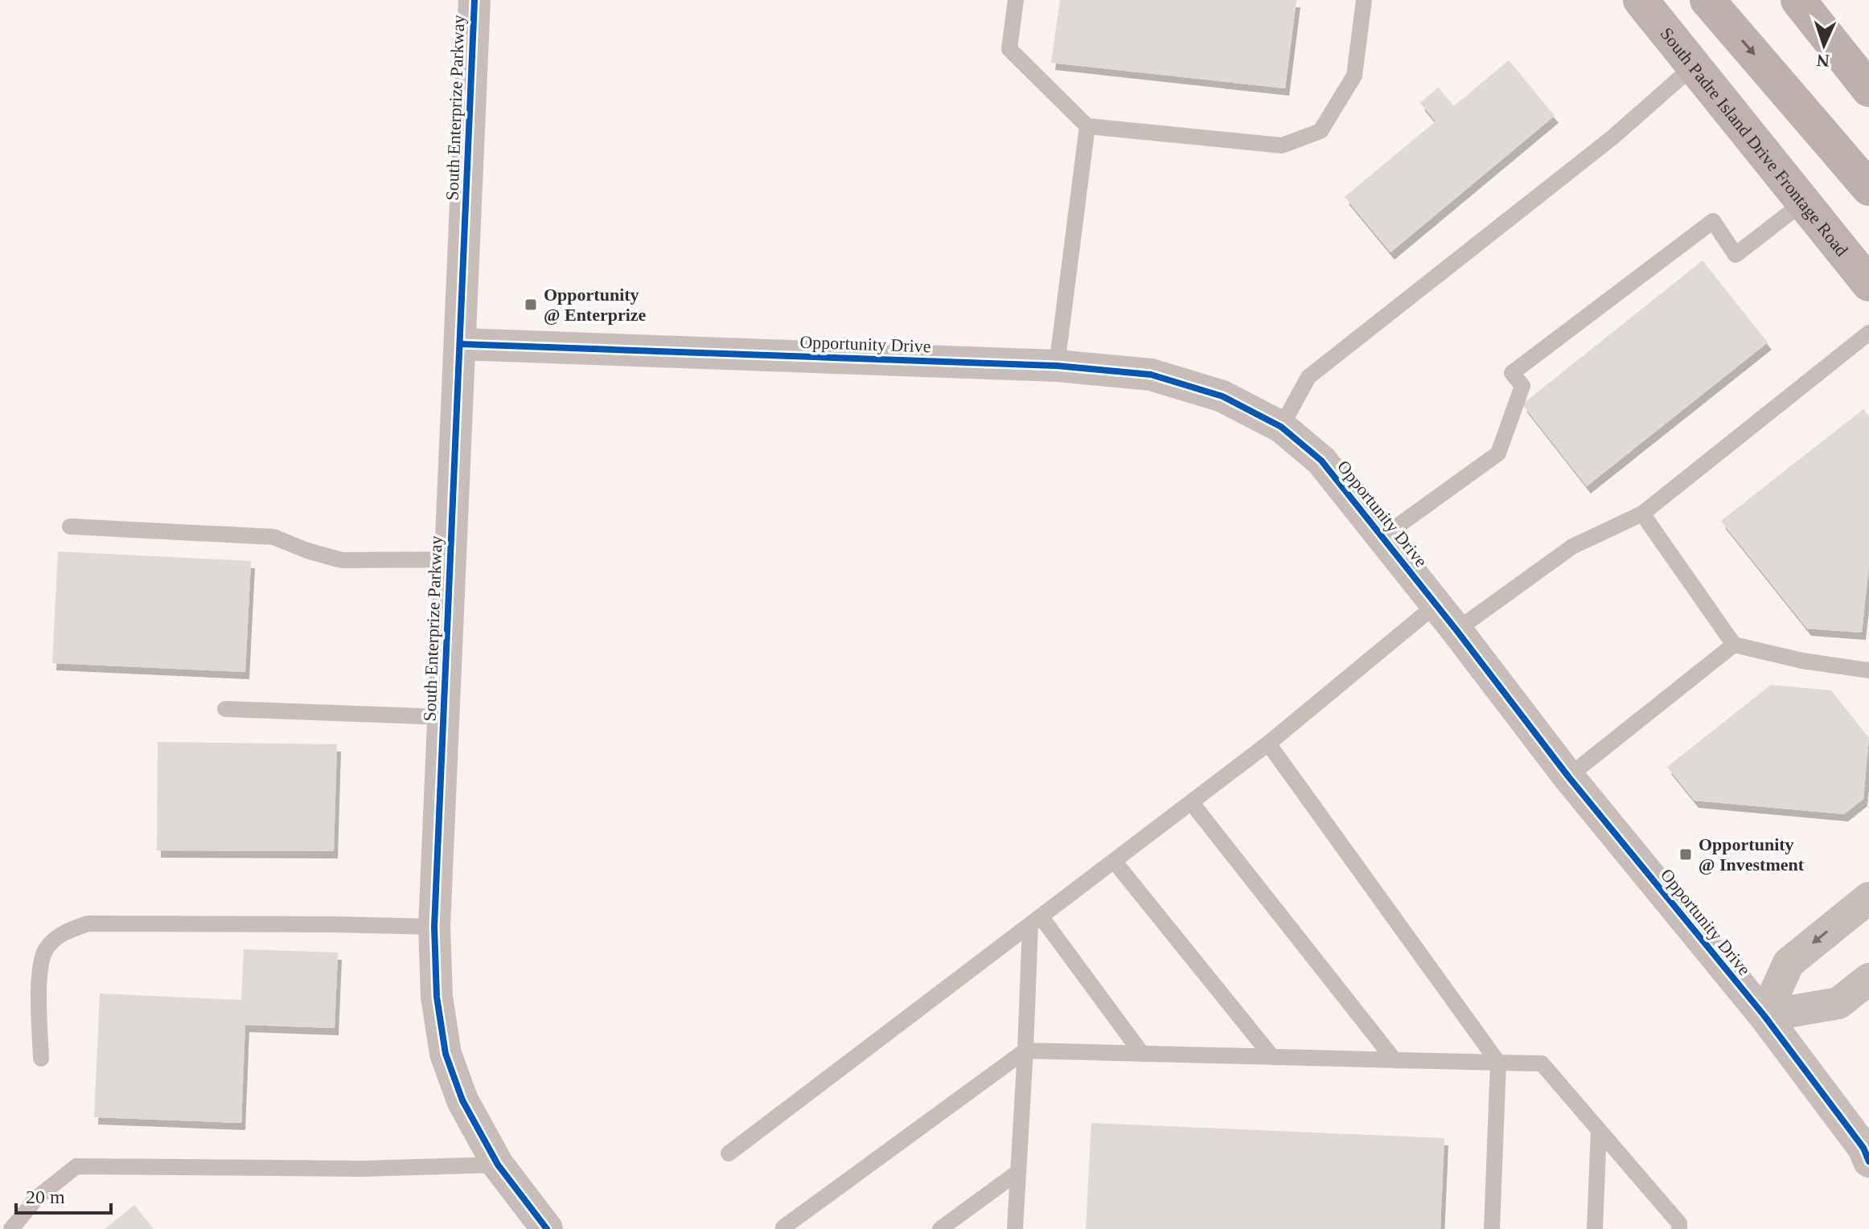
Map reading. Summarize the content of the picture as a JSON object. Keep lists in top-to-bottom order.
{
  "streets": {
    "main road": ["South Padre Island Drive Frontage Road"],
    "street": ["South Enterprize Parkway", "Opportunity Drive"]
  },
  "crossings": [
    ["South Enterprize Parkway", "Opportunity Drive"]
  ],
  "places": {
    "transit": ["Opportunity @ Enterprize", "Opportunity @ Investment"]
  },
  "scale_bar": "20 m",
  "north": "bottom"
}
